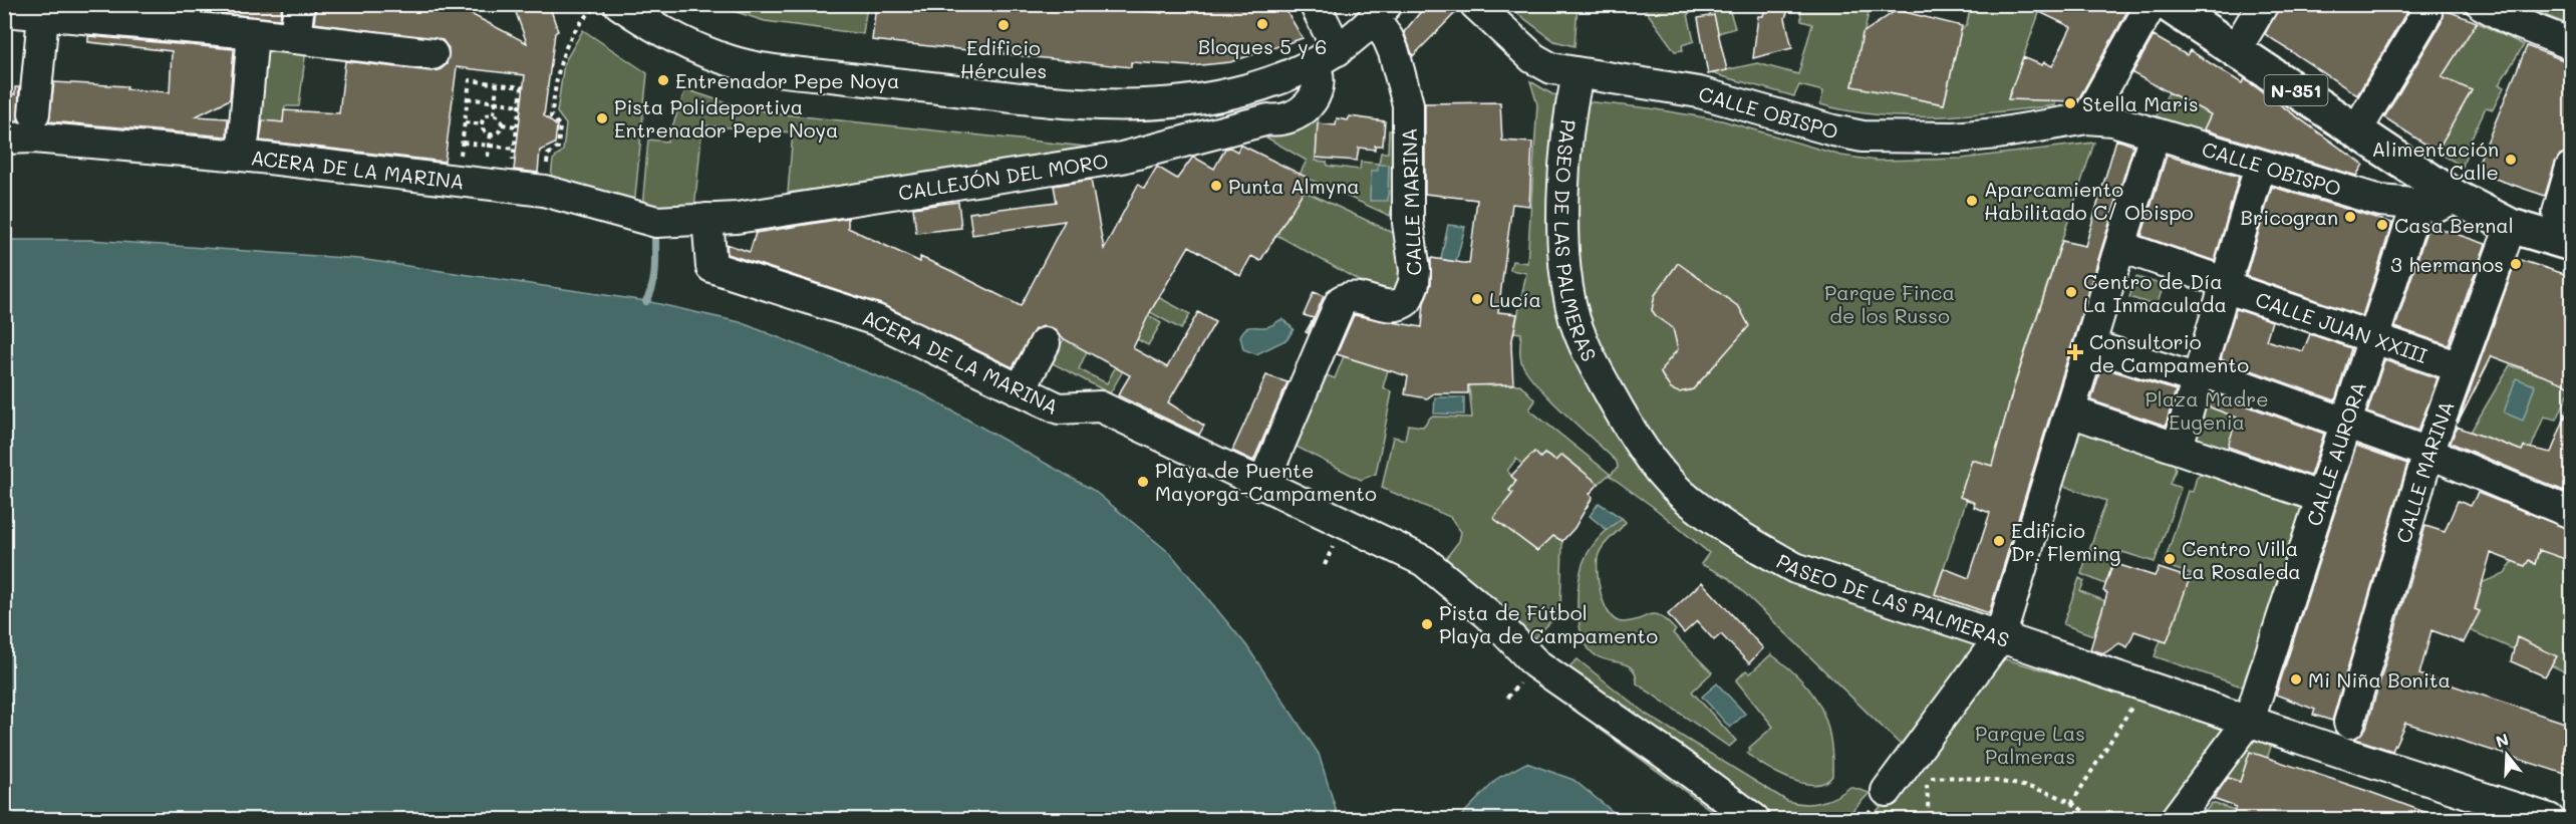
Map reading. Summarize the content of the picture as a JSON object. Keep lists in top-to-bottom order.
{
  "streets": {
    "highway": ["N-351"],
    "street": [
      "CALLE OBISPO",
      "ACERA DE LA MARINA",
      "CALLEJÓN DEL MORO",
      "CALLE MARINA",
      "PASEO DE LAS PALMERAS",
      "CALLE JUAN XXIII",
      "CALLE AURORA"
    ]
  },
  "crossings": [
    ["N-351", "CALLE OBISPO"],
    ["N-351", "CALLE MARINA"],
    ["CALLE OBISPO", "PASEO DE LAS PALMERAS"],
    ["CALLE OBISPO", "CALLE AURORA"],
    ["ACERA DE LA MARINA", "CALLEJÓN DEL MORO"],
    ["ACERA DE LA MARINA", "CALLE MARINA"],
    ["CALLE MARINA", "CALLE JUAN XXIII"],
    ["PASEO DE LAS PALMERAS", "CALLE AURORA"],
    ["CALLE JUAN XXIII", "CALLE AURORA"]
  ],
  "parks": ["Parque Finca de los Russo", "Plaza Madre Eugenia", "Parque Las Palmeras"],
  "places": {
    "other": [
      "Bloques 5 y 6",
      "Edificio Hércules",
      "Entrenador Pepe Noya",
      "Stella Maris",
      "Pista Polideportiva Entrenador Pepe Noya",
      "Alimentación Calle",
      "Punta Almyna",
      "Aparcamiento Habilitado C/ Obispo",
      "Bricogran",
      "Casa Bernal",
      "3 hermanos",
      "Centro de Día La Inmaculada",
      "Lucía",
      "Playa de Puente Mayorga-Campamento",
      "Edificio Dr. Fleming",
      "Centro Villa La Rosaleda",
      "Pista de Fútbol Playa de Campamento",
      "Mi Niña Bonita"
    ],
    "health": ["Consultorio de Campamento"]
  },
  "north": "top"
}
